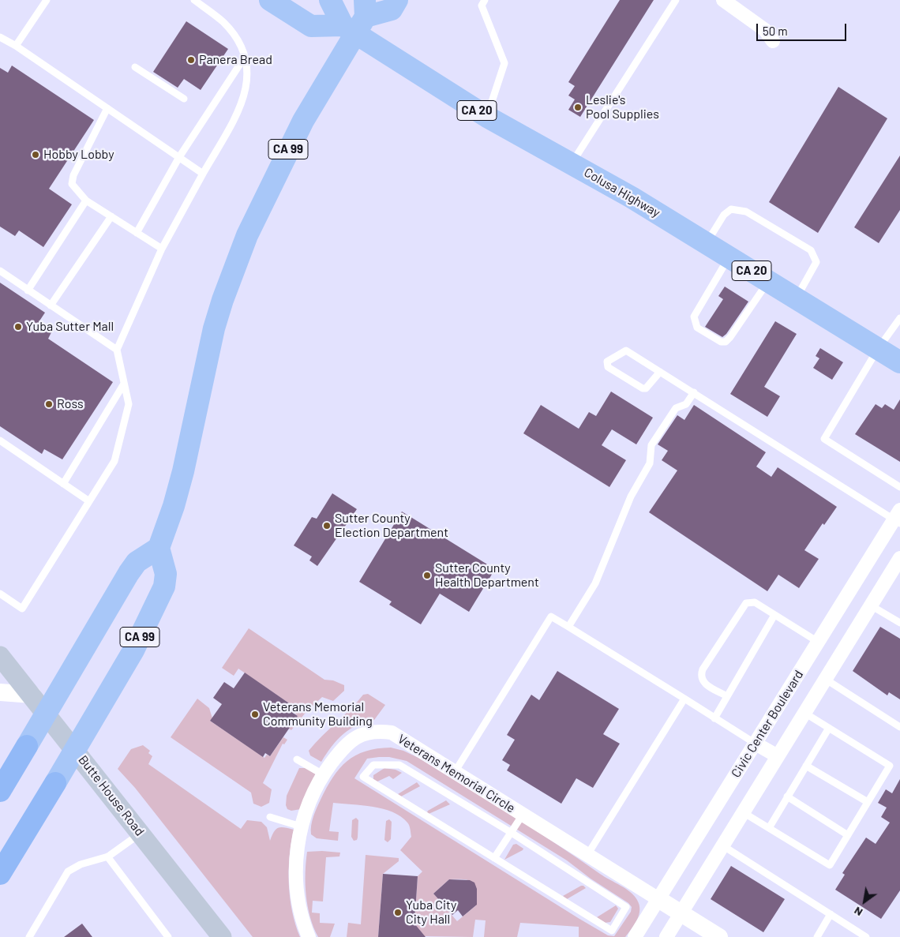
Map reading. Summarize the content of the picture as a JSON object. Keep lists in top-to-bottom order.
{
  "streets": {
    "highway": ["CA 20", "CA 99", "Colusa Highway"],
    "main road": ["Butte House Road"],
    "street": ["Civic Center Boulevard", "Veterans Memorial Circle"]
  },
  "crossings": [
    ["CA 99", "Colusa Highway"],
    ["Civic Center Boulevard", "Veterans Memorial Circle"]
  ],
  "places": [
    "Panera Bread",
    "Leslie's Pool Supplies",
    "Hobby Lobby",
    "Yuba Sutter Mall",
    "Ross",
    "Sutter County Election Department",
    "Sutter County Health Department",
    "Veterans Memorial Community Building",
    "Yuba City City Hall"
  ],
  "scale_bar": "50 m",
  "north": "bottom left"
}
